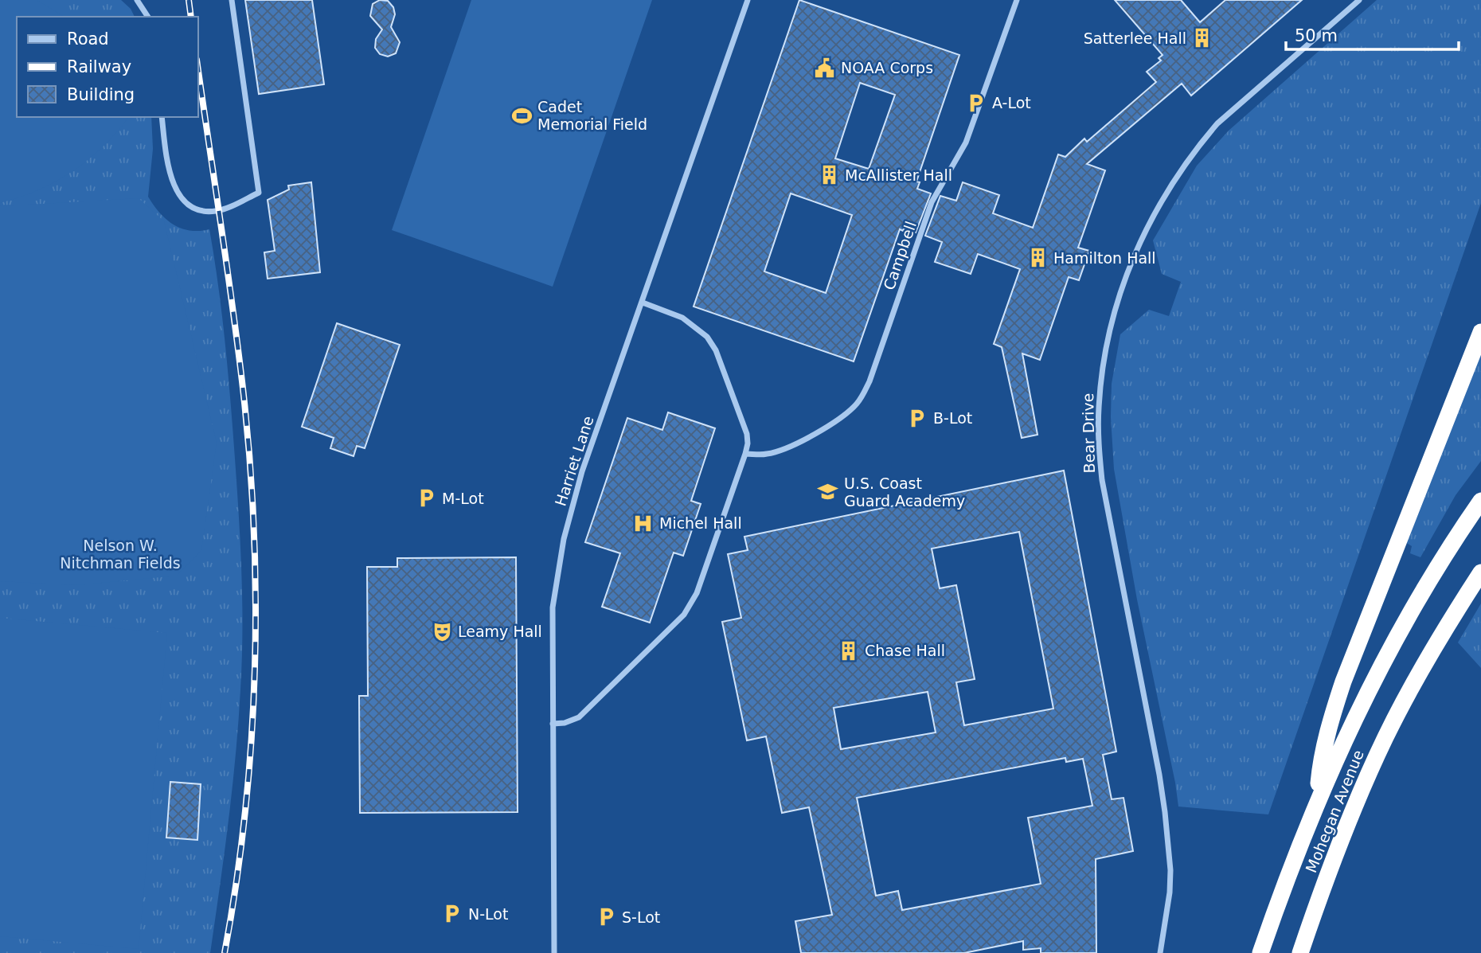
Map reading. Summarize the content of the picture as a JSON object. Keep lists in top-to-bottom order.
{
  "streets": {
    "highway": ["Mohegan Avenue"],
    "street": ["Campbell", "Bear Drive", "Harriet Lane"]
  },
  "parks": ["Nelson W. Nitchman Fields"],
  "places": {
    "building": [
      "Satterlee Hall",
      "McAllister Hall",
      "Hamilton Hall",
      "Chase Hall"
    ],
    "public building": ["NOAA Corps"],
    "parking": [
      "A-Lot",
      "B-Lot",
      "M-Lot",
      "N-Lot",
      "S-Lot"
    ],
    "sports": ["Cadet Memorial Field"],
    "school or university": ["U.S. Coast Guard Academy"],
    "hospital": ["Michel Hall"],
    "theatre": ["Leamy Hall"]
  },
  "legend": ["Road", "Railway", "Building"],
  "scale_bar": "50 m"
}
